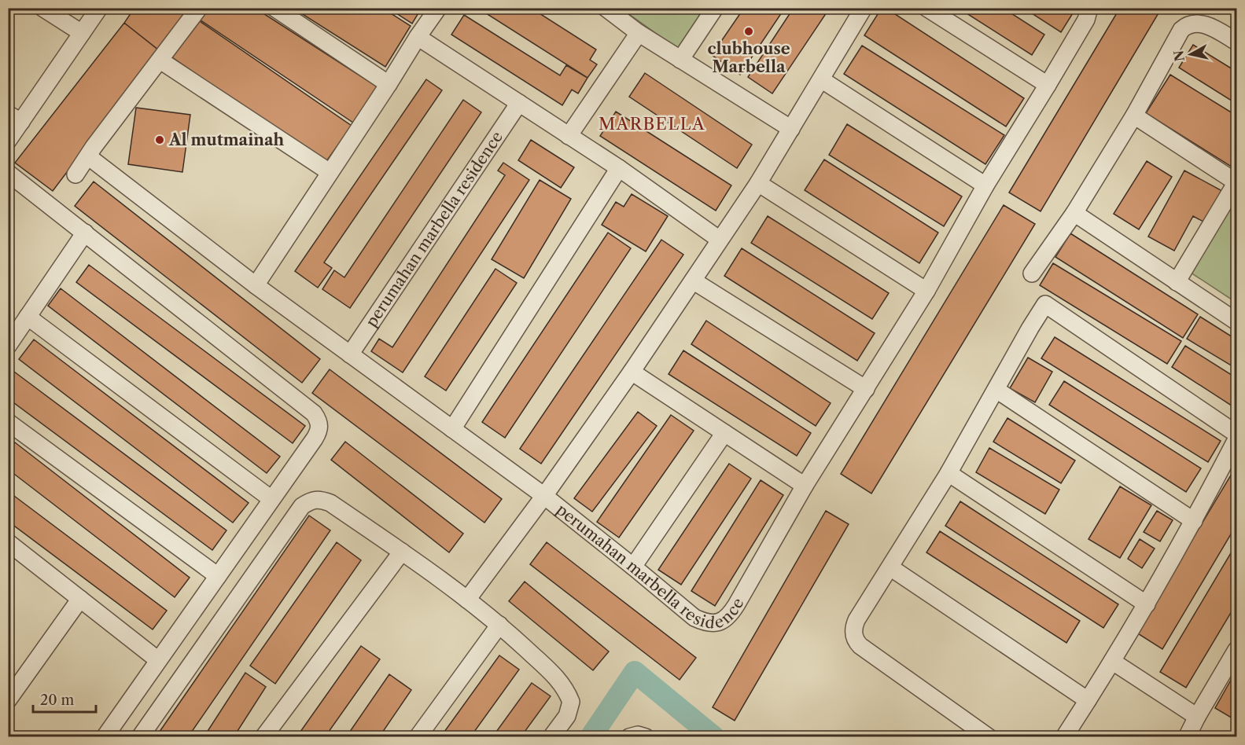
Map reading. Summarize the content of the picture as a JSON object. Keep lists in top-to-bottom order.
{
  "streets": {
    "street": ["perumahan marbella residence"]
  },
  "districts": ["MARBELLA"],
  "places": ["clubhouse Marbella", "Al mutmainah"],
  "scale_bar": "20 m",
  "north": "left"
}
